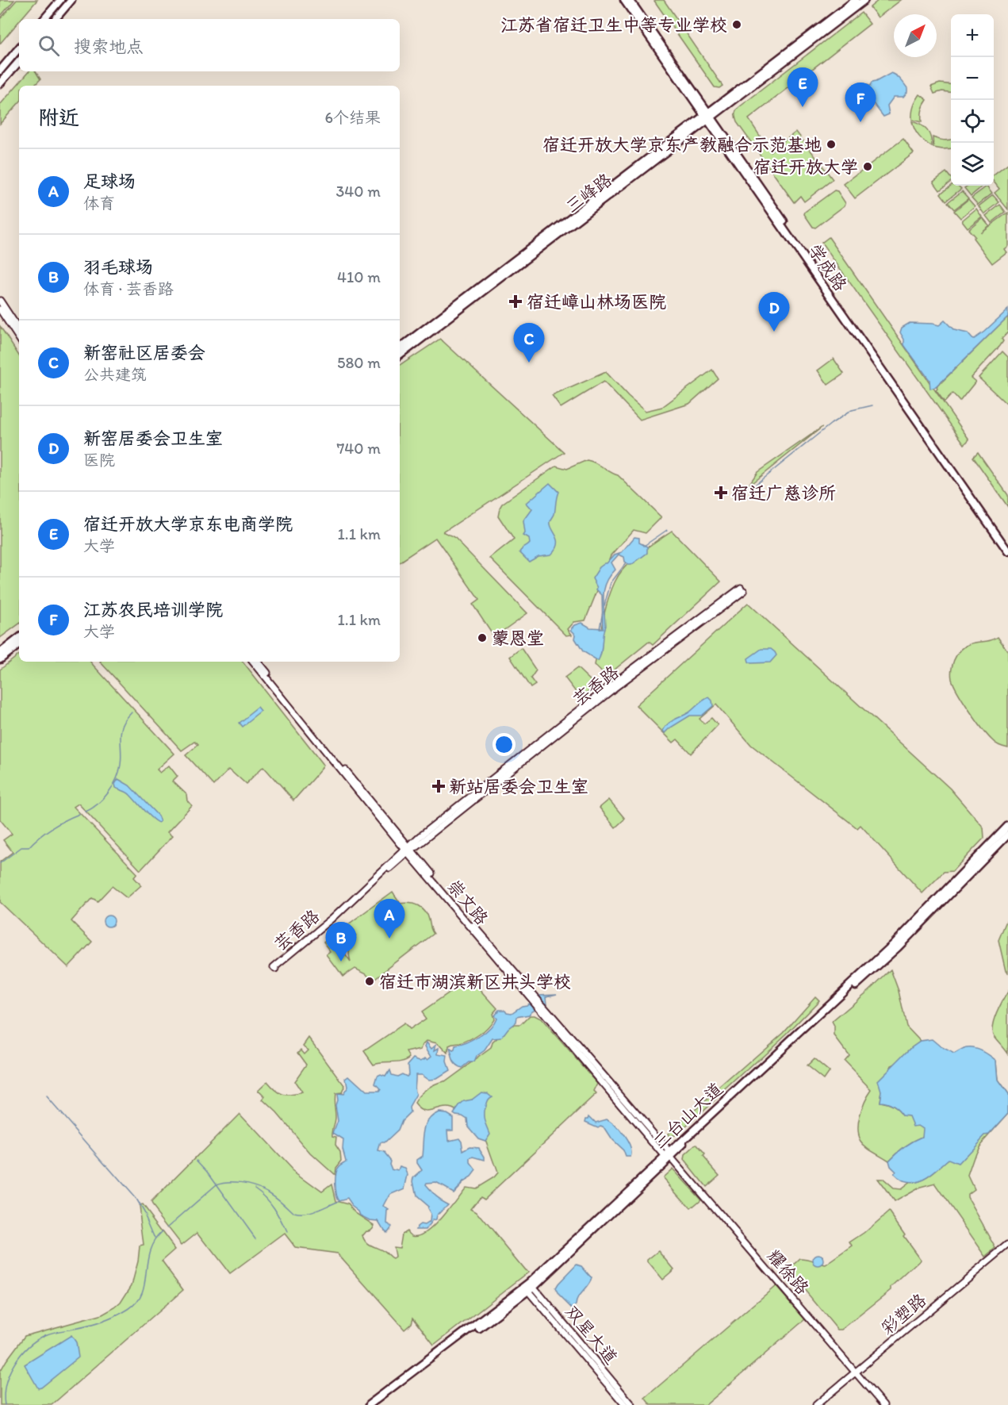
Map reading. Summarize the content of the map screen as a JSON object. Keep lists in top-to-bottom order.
{
  "streets": {
    "main road": ["三峰路", "学成路", "三台山大道"],
    "street": [
      "芸香路",
      "崇文路",
      "耀徐路",
      "彩塑路",
      "双星大道"
    ]
  },
  "crossings": [
    ["三峰路", "学成路"],
    ["芸香路", "崇文路"],
    ["崇文路", "三台山大道"],
    ["崇文路", "耀徐路"],
    ["三台山大道", "耀徐路"],
    ["三台山大道", "双星大道"],
    ["耀徐路", "彩塑路"]
  ],
  "places": {
    "other": [
      "江苏省宿迁卫生中等专业学校",
      "宿迁开放大学京东产教融合示范基地",
      "宿迁开放大学",
      "蒙恩堂",
      "宿迁市湖滨新区井头学校"
    ],
    "health": ["宿迁嶂山林场医院", "宿迁广慈诊所", "新站居委会卫生室"]
  },
  "north": "top right",
  "page": {
    "map_buttons": ["+", "−"],
    "search": "搜索地点",
    "pins": [
      "E",
      "F",
      "D",
      "C",
      "A",
      "B"
    ],
    "heading": ["附近", "6个结果"],
    "list": [
      {
        "mark": "A",
        "name": "足球场",
        "note": "体育",
        "value": "340 m"
      },
      {
        "mark": "B",
        "name": "羽毛球场",
        "note": "体育 · 芸香路",
        "value": "410 m"
      },
      {
        "mark": "C",
        "name": "新窑社区居委会",
        "note": "公共建筑",
        "value": "580 m"
      },
      {
        "mark": "D",
        "name": "新窑居委会卫生室",
        "note": "医院",
        "value": "740 m"
      },
      {
        "mark": "E",
        "name": "宿迁开放大学京东电商学院",
        "note": "大学",
        "value": "1.1 km"
      },
      {
        "mark": "F",
        "name": "江苏农民培训学院",
        "note": "大学",
        "value": "1.1 km"
      }
    ]
  }
}
